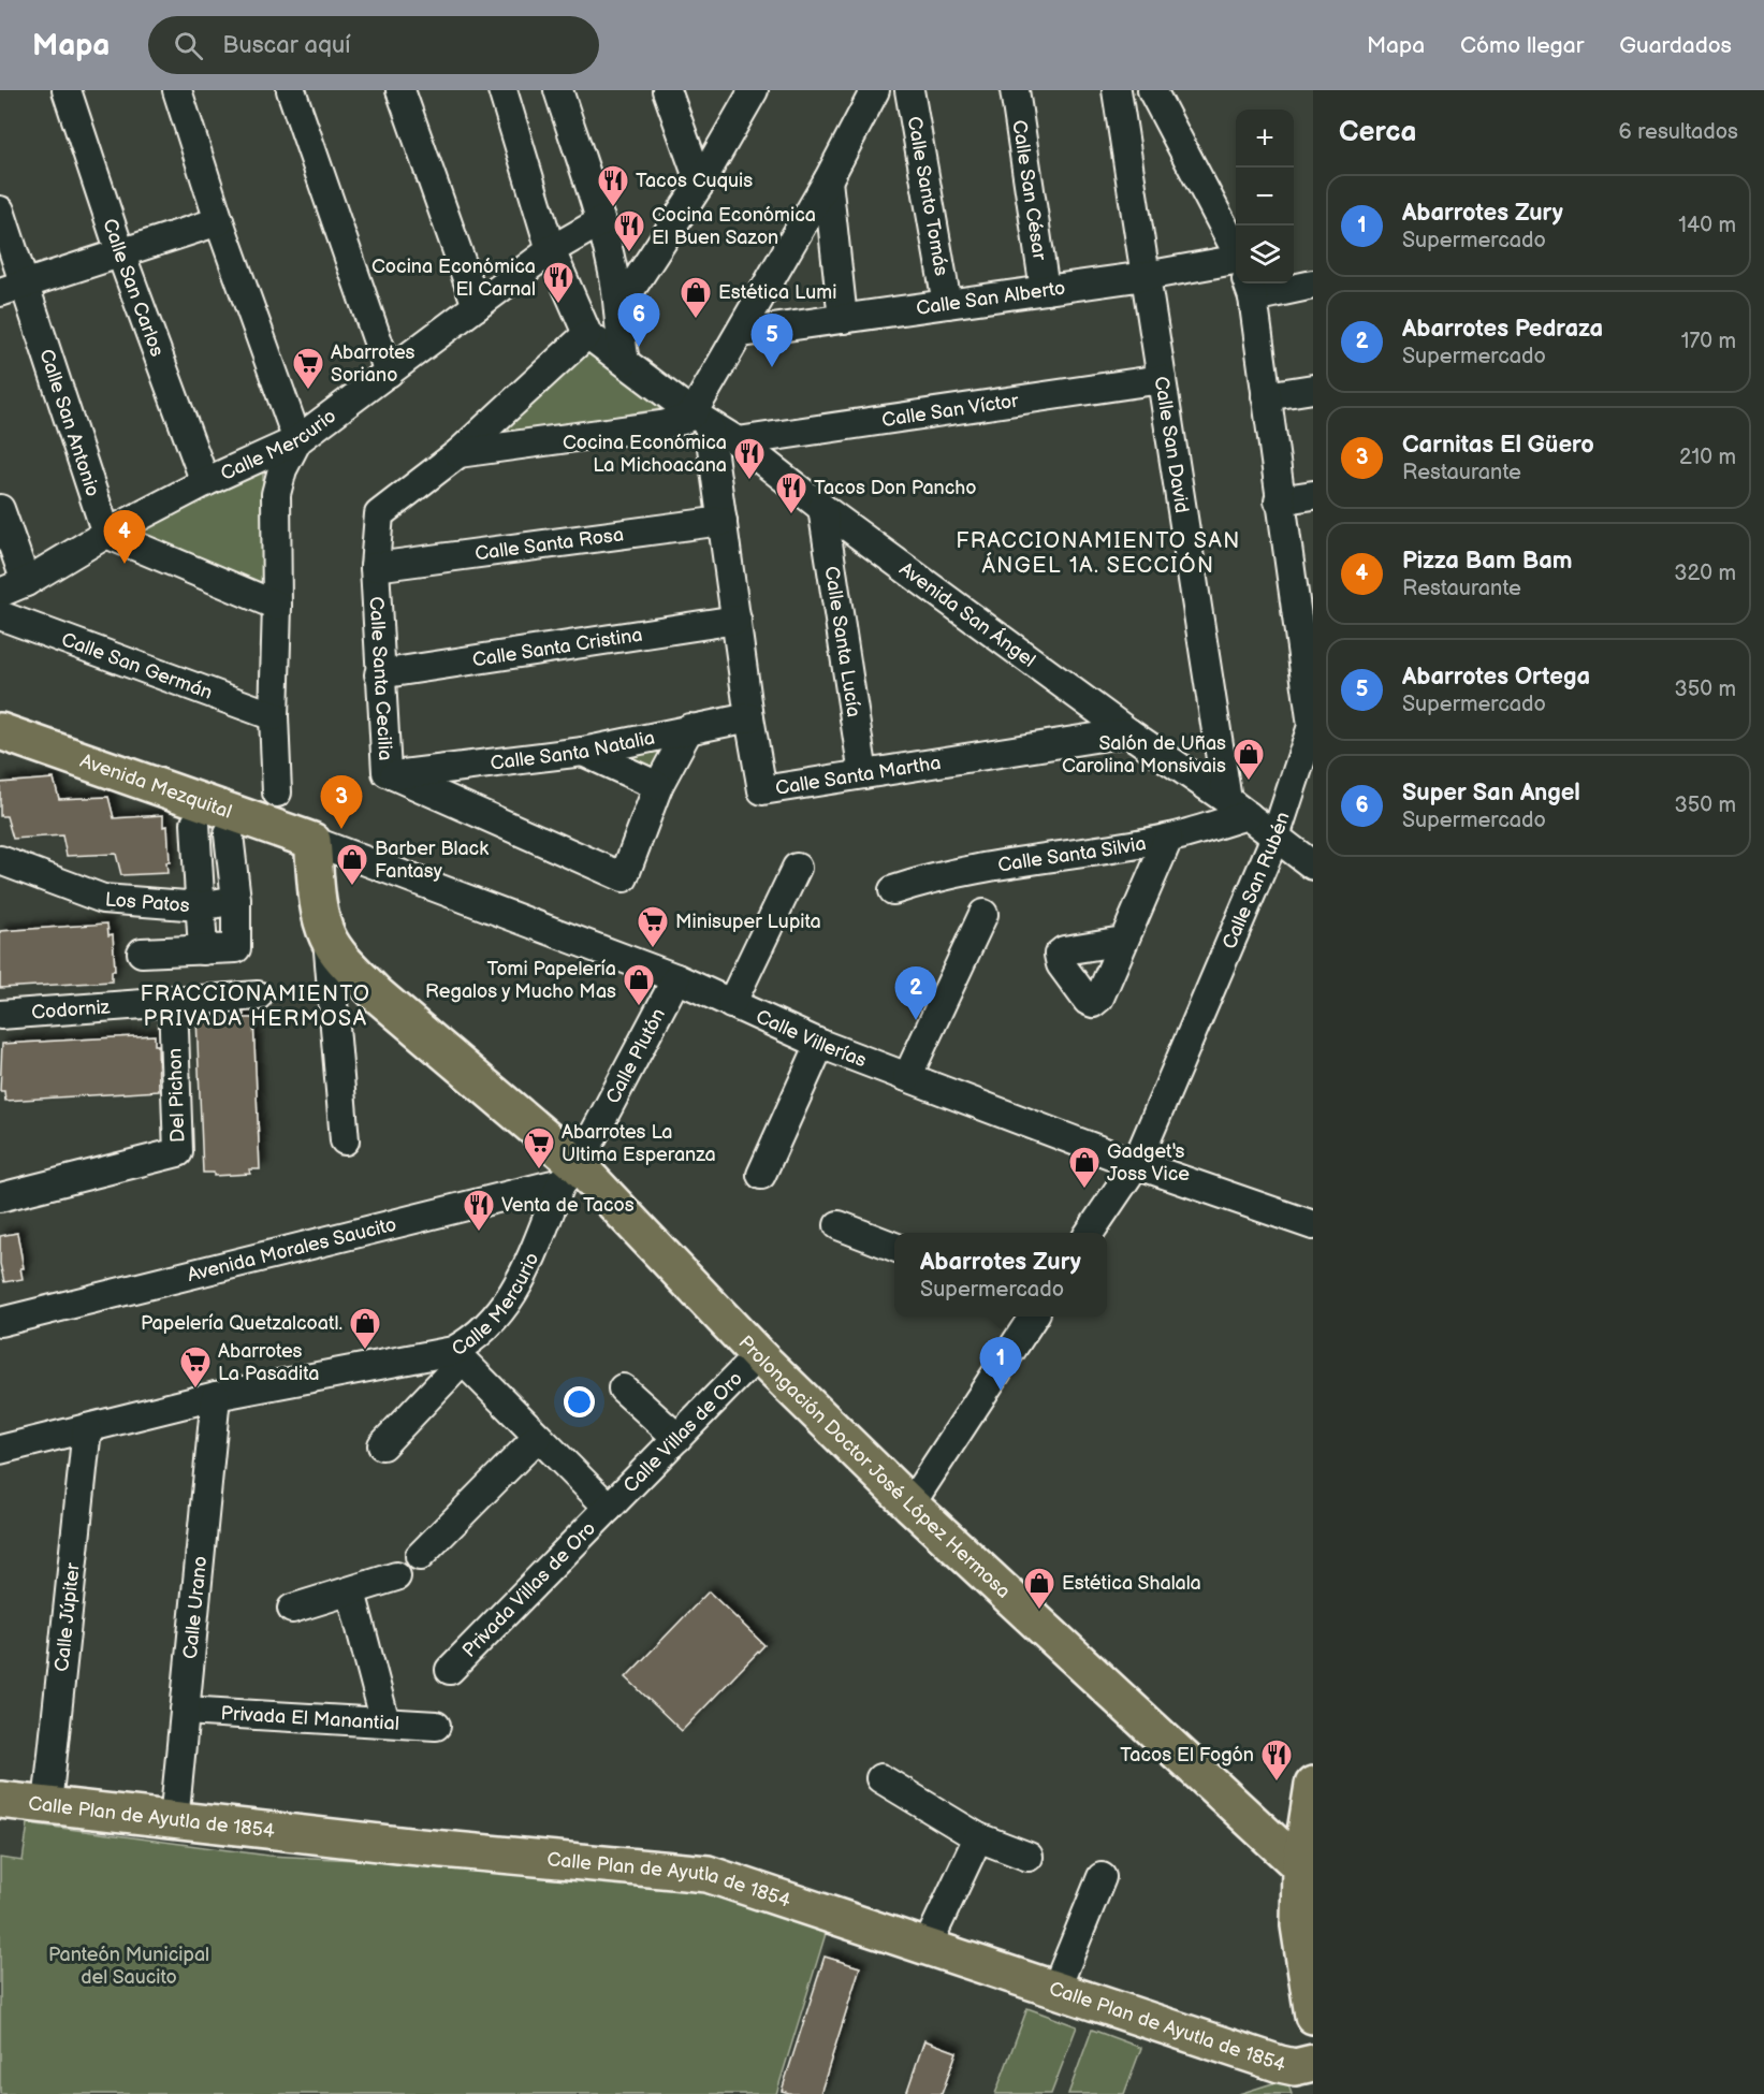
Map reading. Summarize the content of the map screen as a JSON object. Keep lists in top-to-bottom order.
{
  "streets": {
    "main road": ["Avenida Mezquital", "Prolongación Doctor José López Hermosa", "Calle Plan de Ayutla de 1854"],
    "street": [
      "Calle San César",
      "Calle Santo Tomás",
      "Calle San Carlos",
      "Calle San Alberto",
      "Calle San Víctor",
      "Calle San Antonio",
      "Calle Mercurio",
      "Calle San David",
      "Calle Santa Rosa",
      "Avenida San Ángel",
      "Calle Santa Lucía",
      "Calle Santa Cristina",
      "Calle San Germán",
      "Calle Santa Cecilia",
      "Calle Santa Natalia",
      "Calle Santa Martha",
      "Calle Santa Silvia",
      "Calle San Rubén",
      "Los Patos",
      "Codorniz",
      "Calle Villerías",
      "Calle Plutón",
      "Del Pichon",
      "Avenida Morales Saucito",
      "Calle Villas de Oro",
      "Privada Villas de Oro",
      "Calle Urano",
      "Calle Júpiter",
      "Privada El Manantial"
    ]
  },
  "crossings": [
    ["Calle San César", "Calle San Alberto"],
    ["Calle Santo Tomás", "Calle San Alberto"],
    ["Calle San Carlos", "Calle Mercurio"],
    ["Calle San Alberto", "Calle San David"],
    ["Calle San Víctor", "Calle San David"],
    ["Calle San Víctor", "Avenida San Ángel"],
    ["Calle San Antonio", "Calle Mercurio"],
    ["Calle Mercurio", "Calle Plutón"],
    ["Calle Mercurio", "Avenida Morales Saucito"],
    ["Calle Mercurio", "Prolongación Doctor José López Hermosa"],
    ["Calle Mercurio", "Calle Urano"],
    ["Calle Mercurio", "Calle Júpiter"],
    ["Calle San David", "Avenida San Ángel"],
    ["Calle San David", "Calle Santa Silvia"],
    ["Calle Santa Rosa", "Calle Santa Cecilia"],
    ["Calle Santa Rosa", "Calle Santa Martha"],
    ["Avenida San Ángel", "Calle Santa Lucía"],
    ["Avenida San Ángel", "Calle Santa Cecilia"],
    ["Avenida San Ángel", "Calle Santa Martha"],
    ["Avenida San Ángel", "Calle Santa Silvia"],
    ["Avenida San Ángel", "Calle San Rubén"],
    ["Calle Santa Lucía", "Calle Santa Martha"],
    ["Calle Santa Cristina", "Calle Santa Cecilia"],
    ["Calle Santa Cristina", "Calle Santa Martha"],
    ["Calle Santa Cecilia", "Calle Santa Natalia"],
    ["Calle Santa Natalia", "Calle Santa Martha"],
    ["Avenida Mezquital", "Calle Villerías"],
    ["Calle San Rubén", "Calle Villerías"],
    ["Codorniz", "Del Pichon"],
    ["Calle Villerías", "Calle Plutón"],
    ["Calle Plutón", "Avenida Morales Saucito"],
    ["Calle Plutón", "Prolongación Doctor José López Hermosa"],
    ["Avenida Morales Saucito", "Prolongación Doctor José López Hermosa"],
    ["Calle Villas de Oro", "Prolongación Doctor José López Hermosa"],
    ["Calle Villas de Oro", "Privada Villas de Oro"],
    ["Calle Urano", "Privada El Manantial"],
    ["Calle Urano", "Calle Plan de Ayutla de 1854"],
    ["Calle Júpiter", "Calle Plan de Ayutla de 1854"]
  ],
  "districts": ["FRACCIONAMIENTO SAN ÁNGEL 1A. SECCIÓN", "FRACCIONAMIENTO PRIVADA HERMOSA"],
  "parks": ["Panteón Municipal del Saucito"],
  "places": {
    "restaurant": [
      "Tacos Cuquis",
      "Cocina Económica El Buen Sazon",
      "Cocina Económica El Carnal",
      "Cocina Económica La Michoacana",
      "Tacos Don Pancho",
      "Venta de Tacos",
      "Tacos El Fogón"
    ],
    "shop": [
      "Estética Lumi",
      "Salón de Uñas Carolina Monsivais",
      "Barber Black Fantasy",
      "Tomi Papelería Regalos y Mucho Mas",
      "Gadget's Joss Vice",
      "Papelería Quetzalcoatl.",
      "Estética Shalala"
    ],
    "supermarket": [
      "Abarrotes Soriano",
      "Minisuper Lupita",
      "Abarrotes La Ultima Esperanza",
      "Abarrotes La Pasadita"
    ]
  },
  "page": {
    "header": "Mapa",
    "search": "Buscar aquí",
    "nav": ["Mapa", "Cómo llegar", "Guardados"],
    "heading": ["Cerca", "6 resultados"],
    "map_buttons": ["+", "−"],
    "list": [
      {
        "mark": "1",
        "name": "Abarrotes Zury",
        "note": "Supermercado",
        "value": "140 m"
      },
      {
        "mark": "2",
        "name": "Abarrotes Pedraza",
        "note": "Supermercado",
        "value": "170 m"
      },
      {
        "mark": "3",
        "name": "Carnitas El Güero",
        "note": "Restaurante",
        "value": "210 m"
      },
      {
        "mark": "4",
        "name": "Pizza Bam Bam",
        "note": "Restaurante",
        "value": "320 m"
      },
      {
        "mark": "5",
        "name": "Abarrotes Ortega",
        "note": "Supermercado",
        "value": "350 m"
      },
      {
        "mark": "6",
        "name": "Super San Angel",
        "note": "Supermercado",
        "value": "350 m"
      }
    ],
    "pins": [
      "6",
      "5",
      "4",
      "3",
      "2",
      "1"
    ],
    "popup": ["Abarrotes Zury", "Supermercado"]
  }
}
